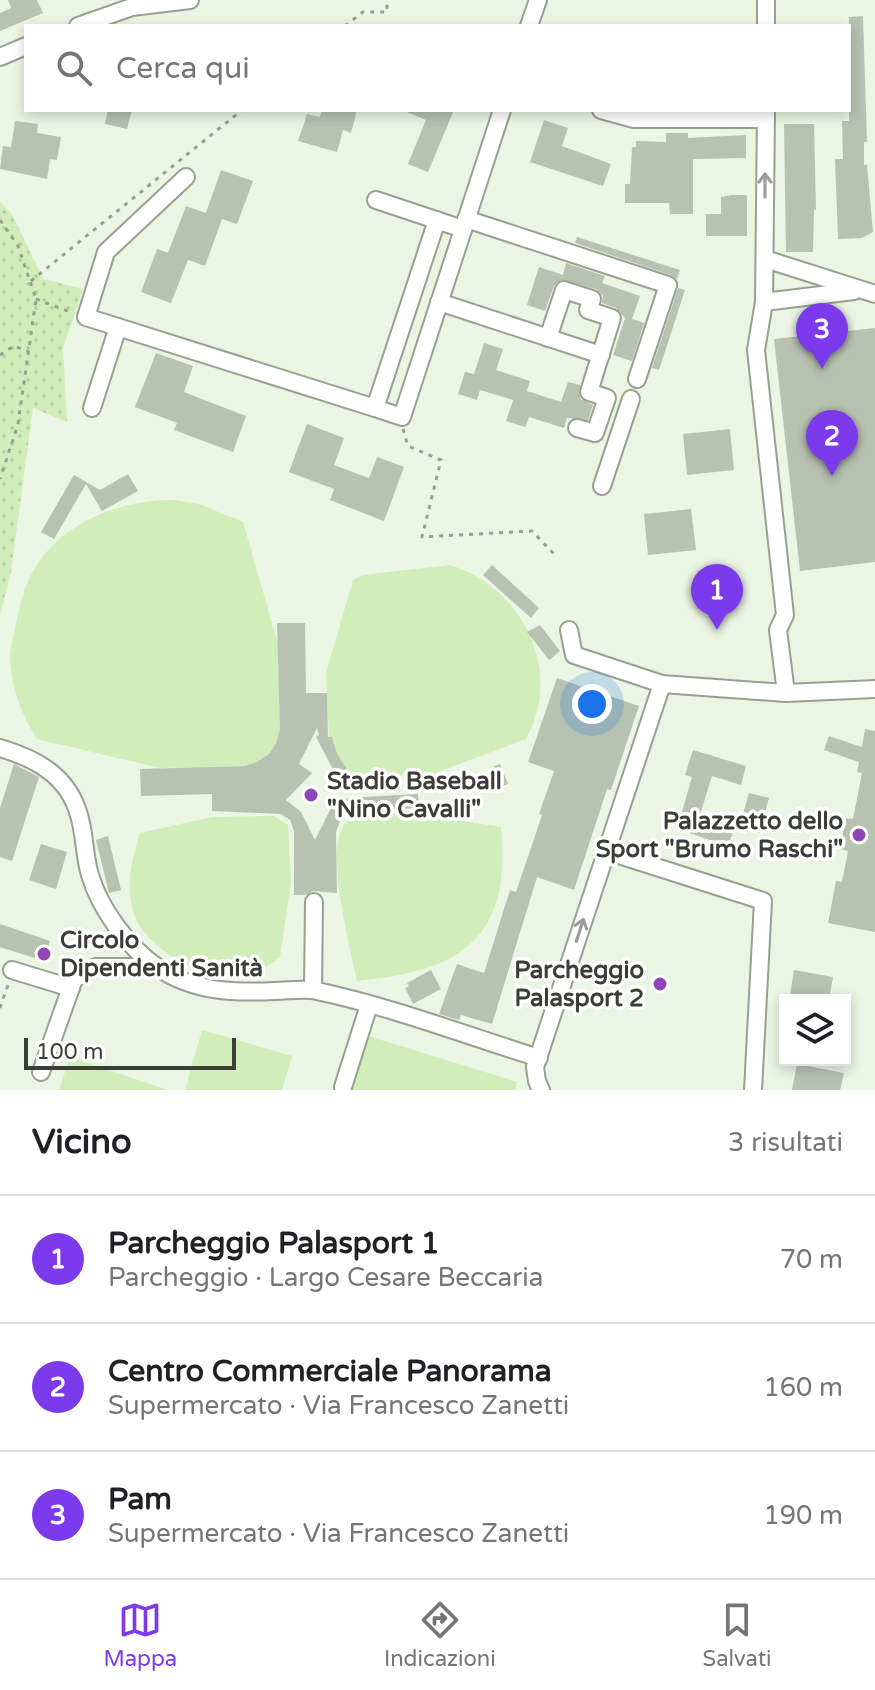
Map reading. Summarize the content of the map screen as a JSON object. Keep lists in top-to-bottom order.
{
  "places": [
    "Stadio Baseball \"Nino Cavalli\"",
    "Palazzetto dello Sport \"Brumo Raschi\"",
    "Circolo Dipendenti Sanità",
    "Parcheggio Palasport 2"
  ],
  "scale_bar": "100 m",
  "page": {
    "search": "Cerca qui",
    "pins": ["3", "2", "1"],
    "scale": "100 m",
    "heading": ["Vicino", "3 risultati"],
    "list": [
      {
        "mark": "1",
        "name": "Parcheggio Palasport 1",
        "note": "Parcheggio · Largo Cesare Beccaria",
        "value": "70 m"
      },
      {
        "mark": "2",
        "name": "Centro Commerciale Panorama",
        "note": "Supermercato · Via Francesco Zanetti",
        "value": "160 m"
      },
      {
        "mark": "3",
        "name": "Pam",
        "note": "Supermercato · Via Francesco Zanetti",
        "value": "190 m"
      }
    ],
    "nav": ["Mappa", "Indicazioni", "Salvati"]
  }
}
